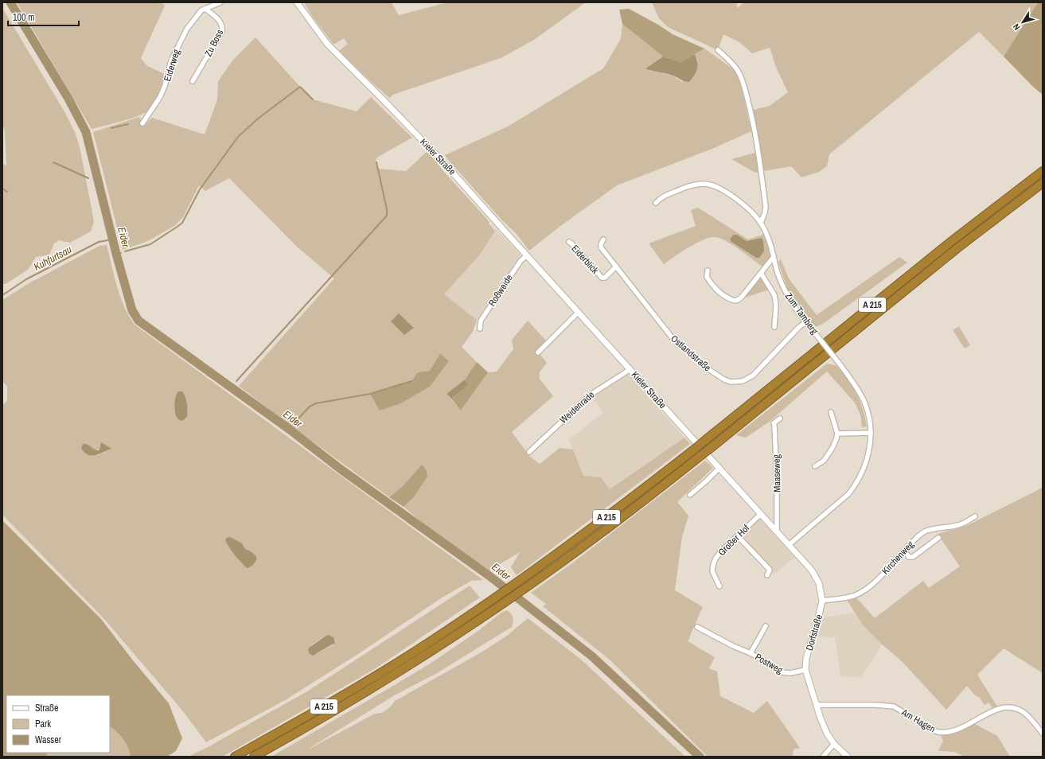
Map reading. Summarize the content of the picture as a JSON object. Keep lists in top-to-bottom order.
{
  "streets": {
    "highway": ["A 215"],
    "street": [
      "Zu Boss",
      "Eiderweg",
      "Kieler Straße",
      "Eiderblick",
      "Roßweide",
      "Zum Tamberg",
      "Ostlandstraße",
      "Weidenrade",
      "Maaseweg",
      "Großer Hof",
      "Kirchenweg",
      "Dorfstraße",
      "Postweg",
      "Am Hagen"
    ]
  },
  "crossings": [
    ["Zu Boss", "Eiderweg"],
    ["Kieler Straße", "Roßweide"],
    ["Kieler Straße", "Weidenrade"],
    ["Kieler Straße", "Großer Hof"],
    ["Kieler Straße", "Dorfstraße"],
    ["Eiderblick", "Ostlandstraße"],
    ["Zum Tamberg", "Ostlandstraße"],
    ["Zum Tamberg", "Dorfstraße"],
    ["Maaseweg", "Dorfstraße"],
    ["Großer Hof", "Dorfstraße"],
    ["Kirchenweg", "Dorfstraße"],
    ["Dorfstraße", "Postweg"],
    ["Dorfstraße", "Am Hagen"]
  ],
  "water": ["Eider", "Kuhfurtsau"],
  "legend": ["Straße", "Park", "Wasser"],
  "scale_bar": "100 m",
  "north": "bottom left"
}
